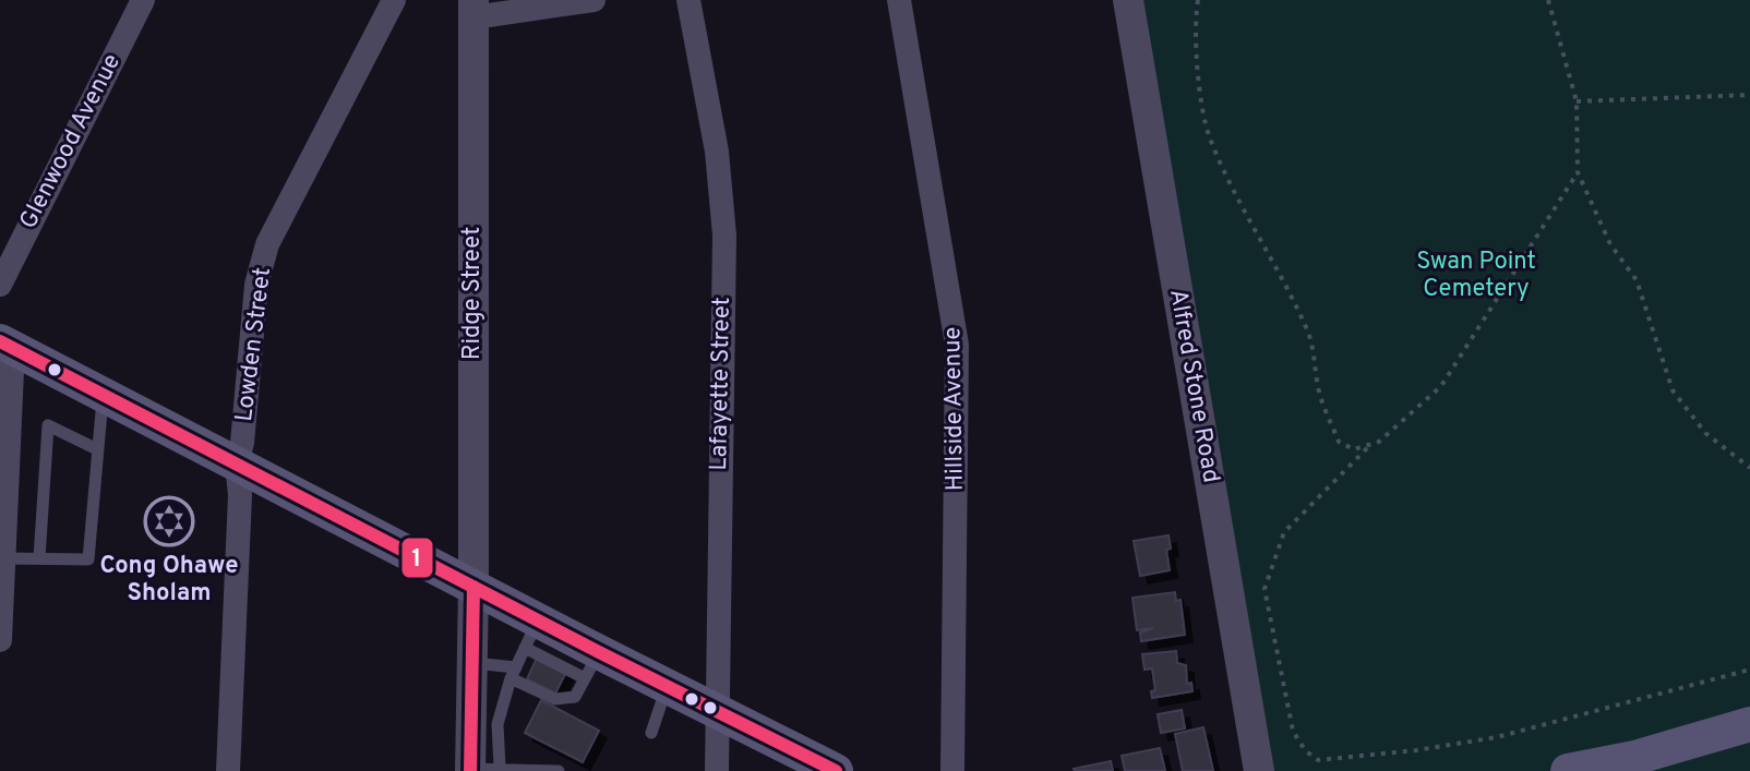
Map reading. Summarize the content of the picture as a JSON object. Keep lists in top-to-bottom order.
{
  "streets": {
    "street": [
      "Glenwood Avenue",
      "Ridge Street",
      "Lowden Street",
      "Lafayette Street",
      "Alfred Stone Road",
      "Hillside Avenue"
    ]
  },
  "parks": ["Swan Point Cemetery"],
  "places": {
    "synagogue": ["Cong Ohawe Sholam"]
  },
  "lines": ["transit line 1"]
}
